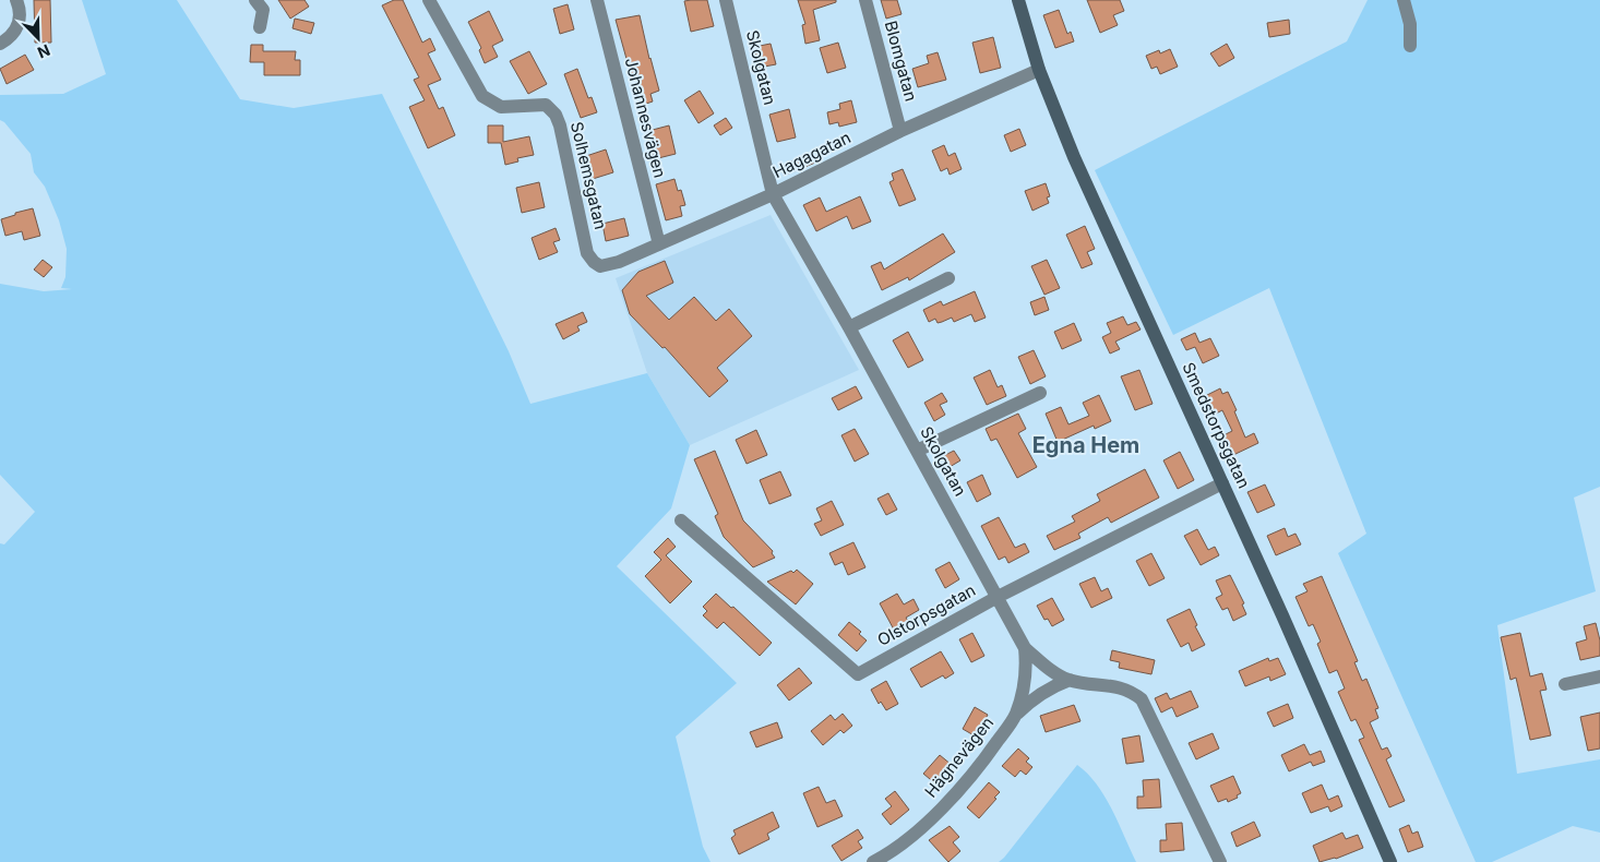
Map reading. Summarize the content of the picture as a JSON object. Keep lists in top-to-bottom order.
{
  "streets": {
    "street": [
      "Blomgatan",
      "Skolgatan",
      "Johannesvägen",
      "Hagagatan",
      "Solhemsgatan",
      "Smedstorpsgatan",
      "Olstorpsgatan",
      "Hägnevägen"
    ]
  },
  "crossings": [
    ["Blomgatan", "Hagagatan"],
    ["Skolgatan", "Hagagatan"],
    ["Skolgatan", "Olstorpsgatan"],
    ["Skolgatan", "Hägnevägen"],
    ["Johannesvägen", "Hagagatan"],
    ["Hagagatan", "Solhemsgatan"],
    ["Hagagatan", "Smedstorpsgatan"],
    ["Smedstorpsgatan", "Olstorpsgatan"]
  ],
  "districts": ["Egna Hem"],
  "north": "bottom right"
}
